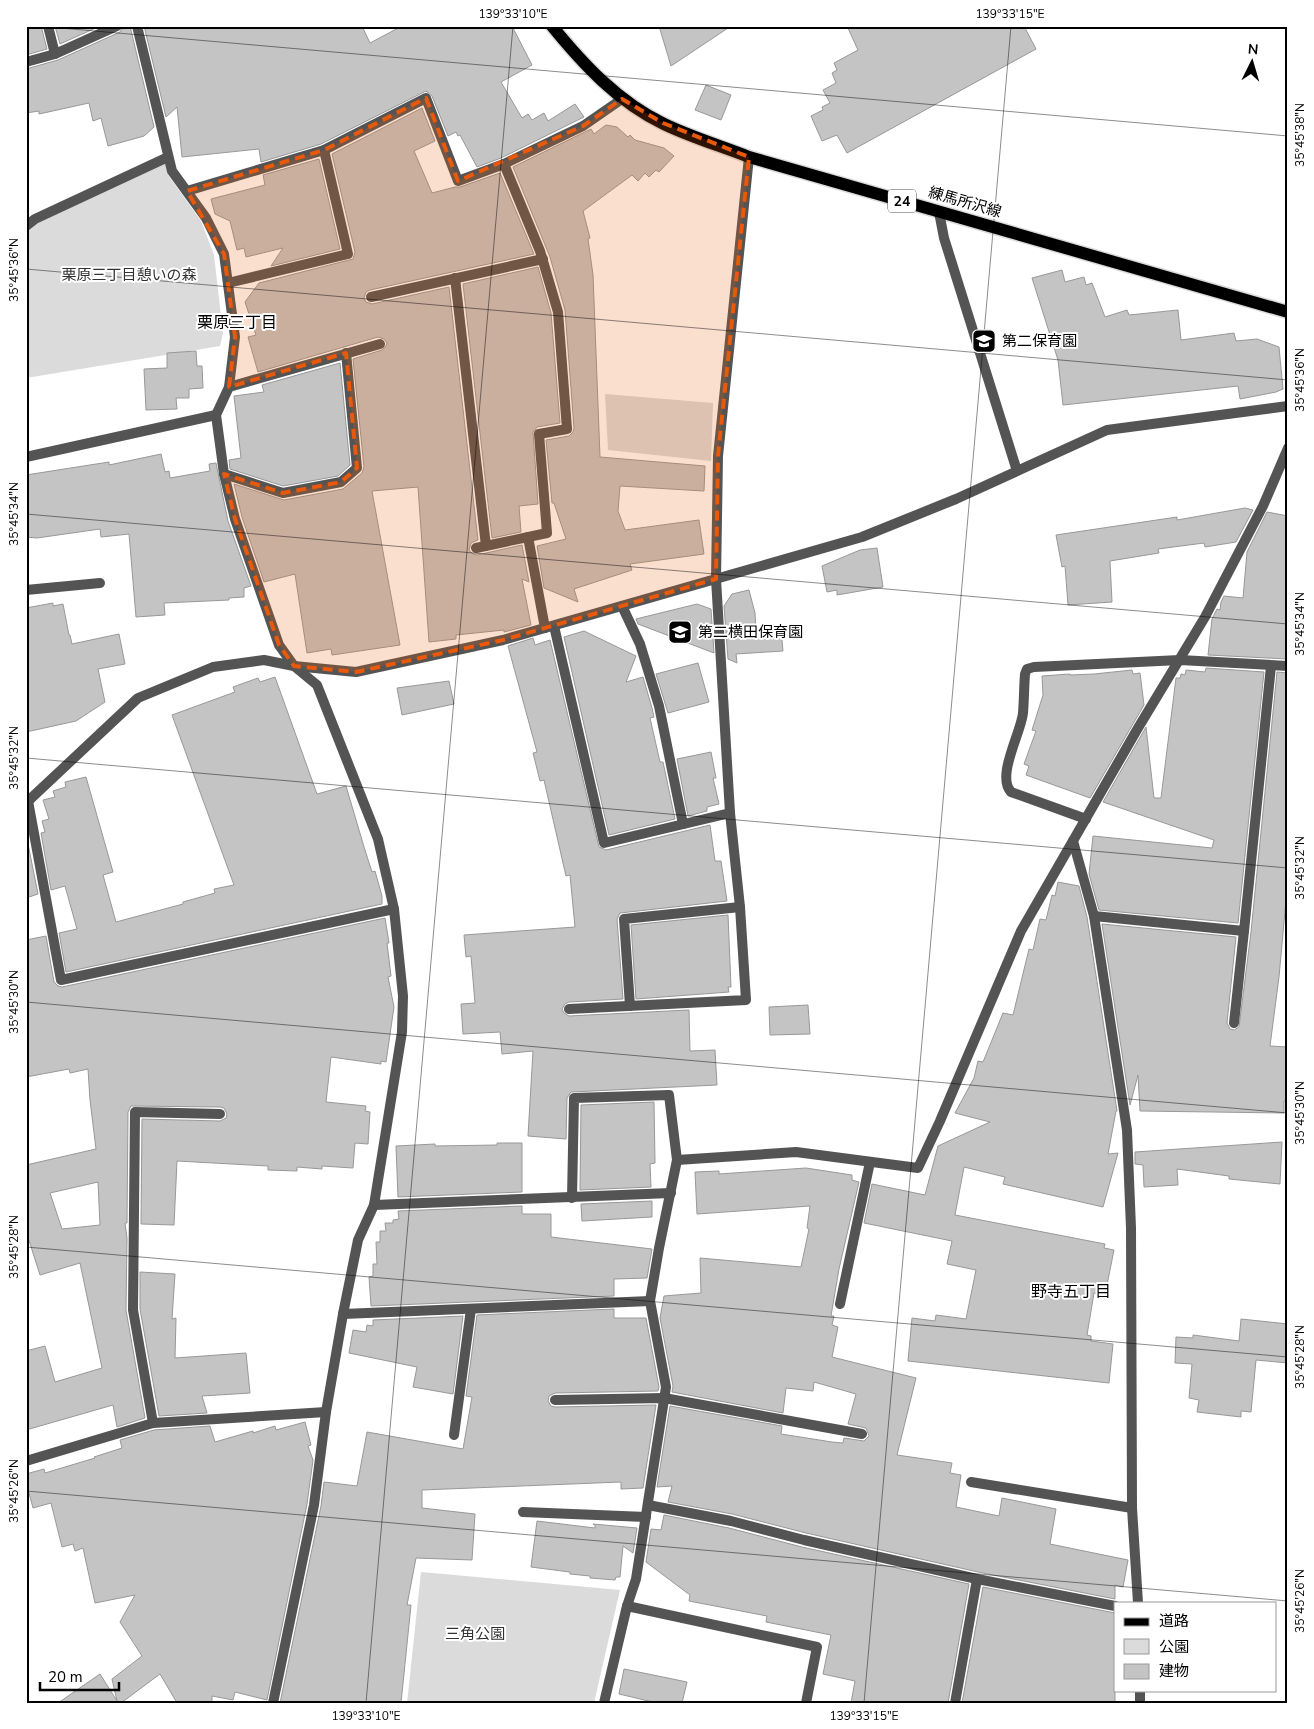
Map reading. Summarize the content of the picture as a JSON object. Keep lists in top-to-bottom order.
{
  "streets": {
    "main road": ["24", "練馬所沢線"]
  },
  "districts": ["栗原三丁目", "野寺五丁目"],
  "parks": ["栗原三丁目憩いの森", "三角公園"],
  "places": {
    "school or university": ["第二保育園", "第二横田保育園"]
  },
  "legend": ["道路", "公園", "建物"],
  "scale_bar": "20 m",
  "north": "top",
  "coordinates": [
    "139°33'10\"E",
    "139°33'15\"E",
    "35°45'38\"N",
    "35°45'36\"N",
    "35°45'34\"N",
    "35°45'32\"N",
    "35°45'30\"N",
    "35°45'28\"N",
    "35°45'26\"N"
  ]
}
